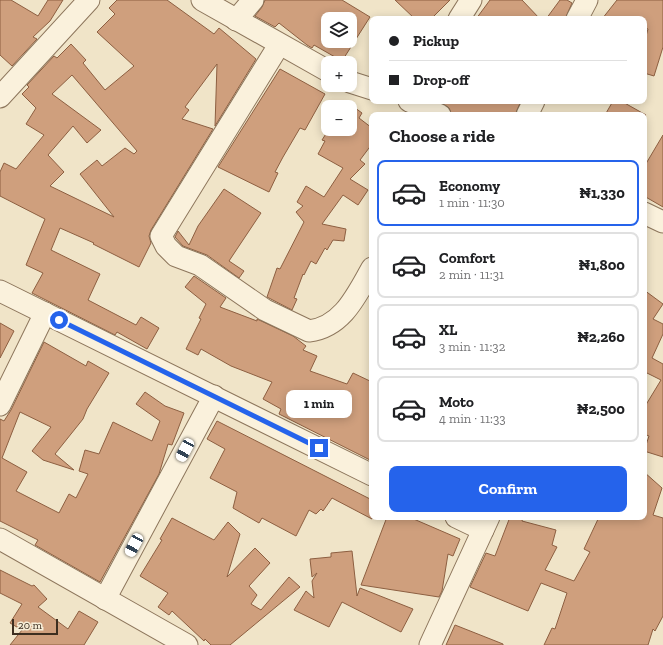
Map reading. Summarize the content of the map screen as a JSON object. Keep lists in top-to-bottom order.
{
  "scale_bar": "20 m",
  "page": {
    "map_buttons": ["+", "−"],
    "banner": ["Pickup", "Drop-off"],
    "heading": "Choose a ride",
    "list": [
      {
        "name": "Economy",
        "note": "1 min · 11:30",
        "value": "₦1,330"
      },
      {
        "name": "Comfort",
        "note": "2 min · 11:31",
        "value": "₦1,800"
      },
      {
        "name": "XL",
        "note": "3 min · 11:32",
        "value": "₦2,260"
      },
      {
        "name": "Moto",
        "note": "4 min · 11:33",
        "value": "₦2,500"
      }
    ],
    "bubble": "1 min",
    "buttons": "Confirm",
    "scale": "20 m"
  }
}
